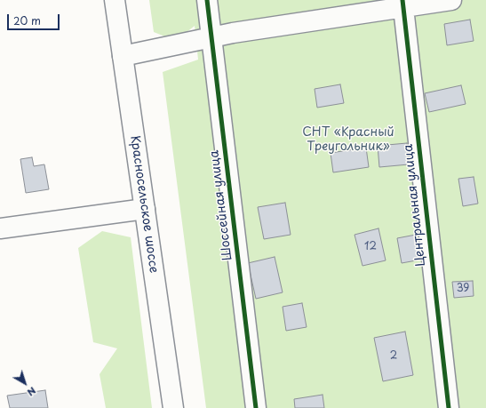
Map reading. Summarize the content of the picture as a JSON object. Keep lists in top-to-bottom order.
{
  "streets": {
    "main road": ["Красносельское шоссе", "Шоссейная улица", "Центральная улица"]
  },
  "parks": ["СНТ «Красный Треугольник»"],
  "house_numbers": ["12", "39", "2"],
  "scale_bar": "20 m",
  "north": "bottom right"
}
